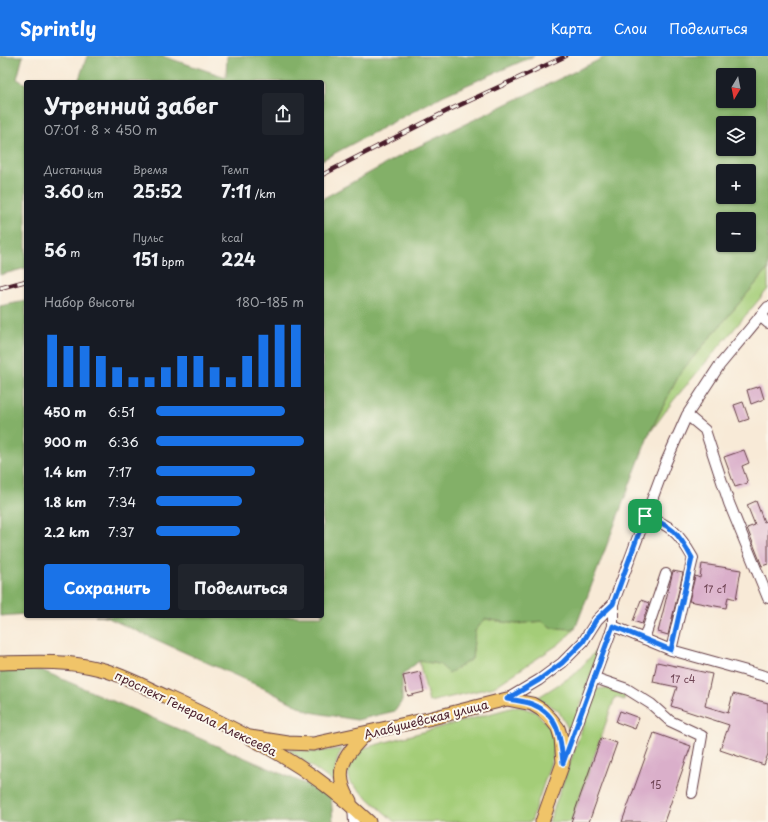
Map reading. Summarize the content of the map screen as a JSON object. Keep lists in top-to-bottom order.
{
  "streets": {
    "main road": ["проспект Генерала Алексеева", "Алабушевская улица"]
  },
  "crossings": [
    ["проспект Генерала Алексеева", "Алабушевская улица"]
  ],
  "house_numbers": ["17 с1", "17 с4", "15"],
  "north": "bottom",
  "page": {
    "header": "Sprintly",
    "nav": ["Карта", "Слои", "Поделиться"],
    "map_buttons": ["+", "−"],
    "heading": ["Утренний забег", "07:01 · 8 × 450 m"],
    "stats": [
      ["Дистанция", "3.60 km"],
      ["Время", "25:52"],
      ["Темп", "7:11 /km"],
      ["56 m"],
      ["Пульс", "151 bpm"],
      ["kcal", "224"]
    ],
    "chart": ["Набор высоты", "180–185 m"],
    "list": [
      {
        "name": "450 m",
        "note": "6:51"
      },
      {
        "name": "900 m",
        "note": "6:36"
      },
      {
        "name": "1.4 km",
        "note": "7:17"
      },
      {
        "name": "1.8 km",
        "note": "7:34"
      },
      {
        "name": "2.2 km",
        "note": "7:37"
      }
    ],
    "buttons": ["Сохранить", "Поделиться"]
  }
}
